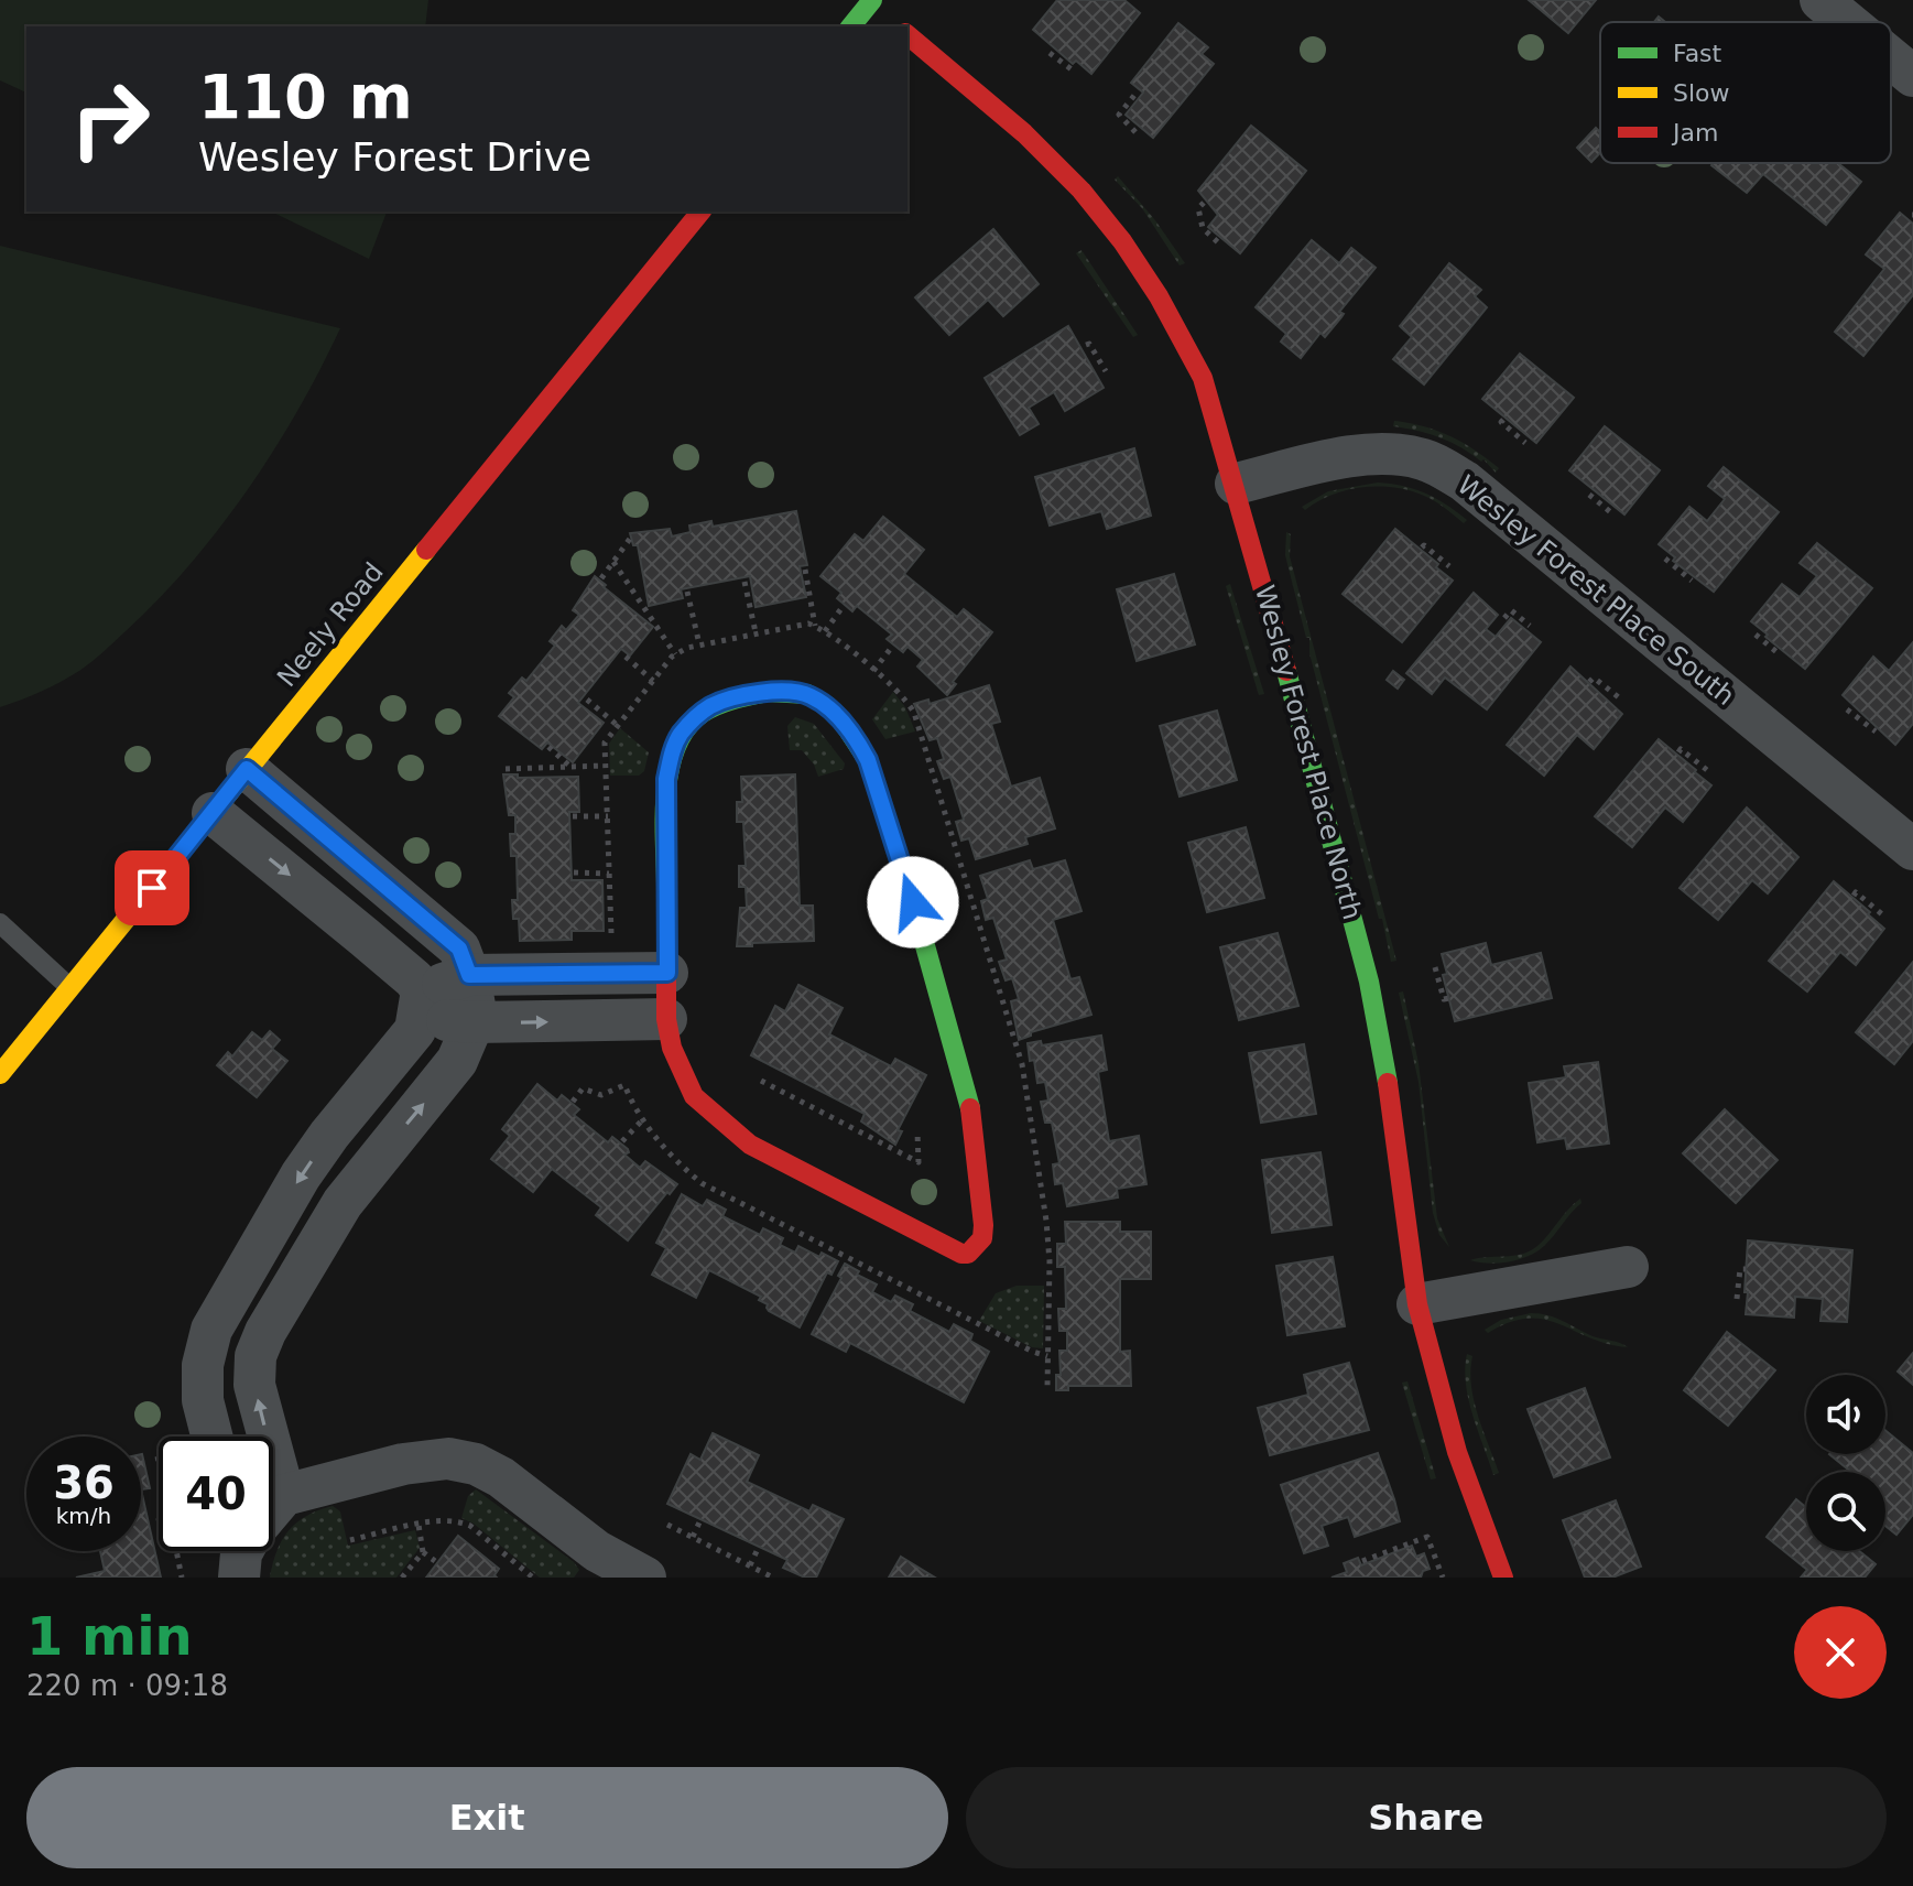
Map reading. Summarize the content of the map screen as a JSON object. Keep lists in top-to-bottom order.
{
  "streets": {
    "street": ["Wesley Forest Place South", "Neely Road", "Wesley Forest Place North"]
  },
  "crossings": [
    ["Wesley Forest Place South", "Wesley Forest Place North"]
  ],
  "legend": ["Fast", "Slow", "Jam"],
  "page": {
    "turn": ["110 m", "Wesley Forest Drive"],
    "speed": "36 km/h",
    "limit": "40",
    "heading": ["1 min", "220 m · 09:18"],
    "buttons": ["Exit", "Share"]
  }
}
